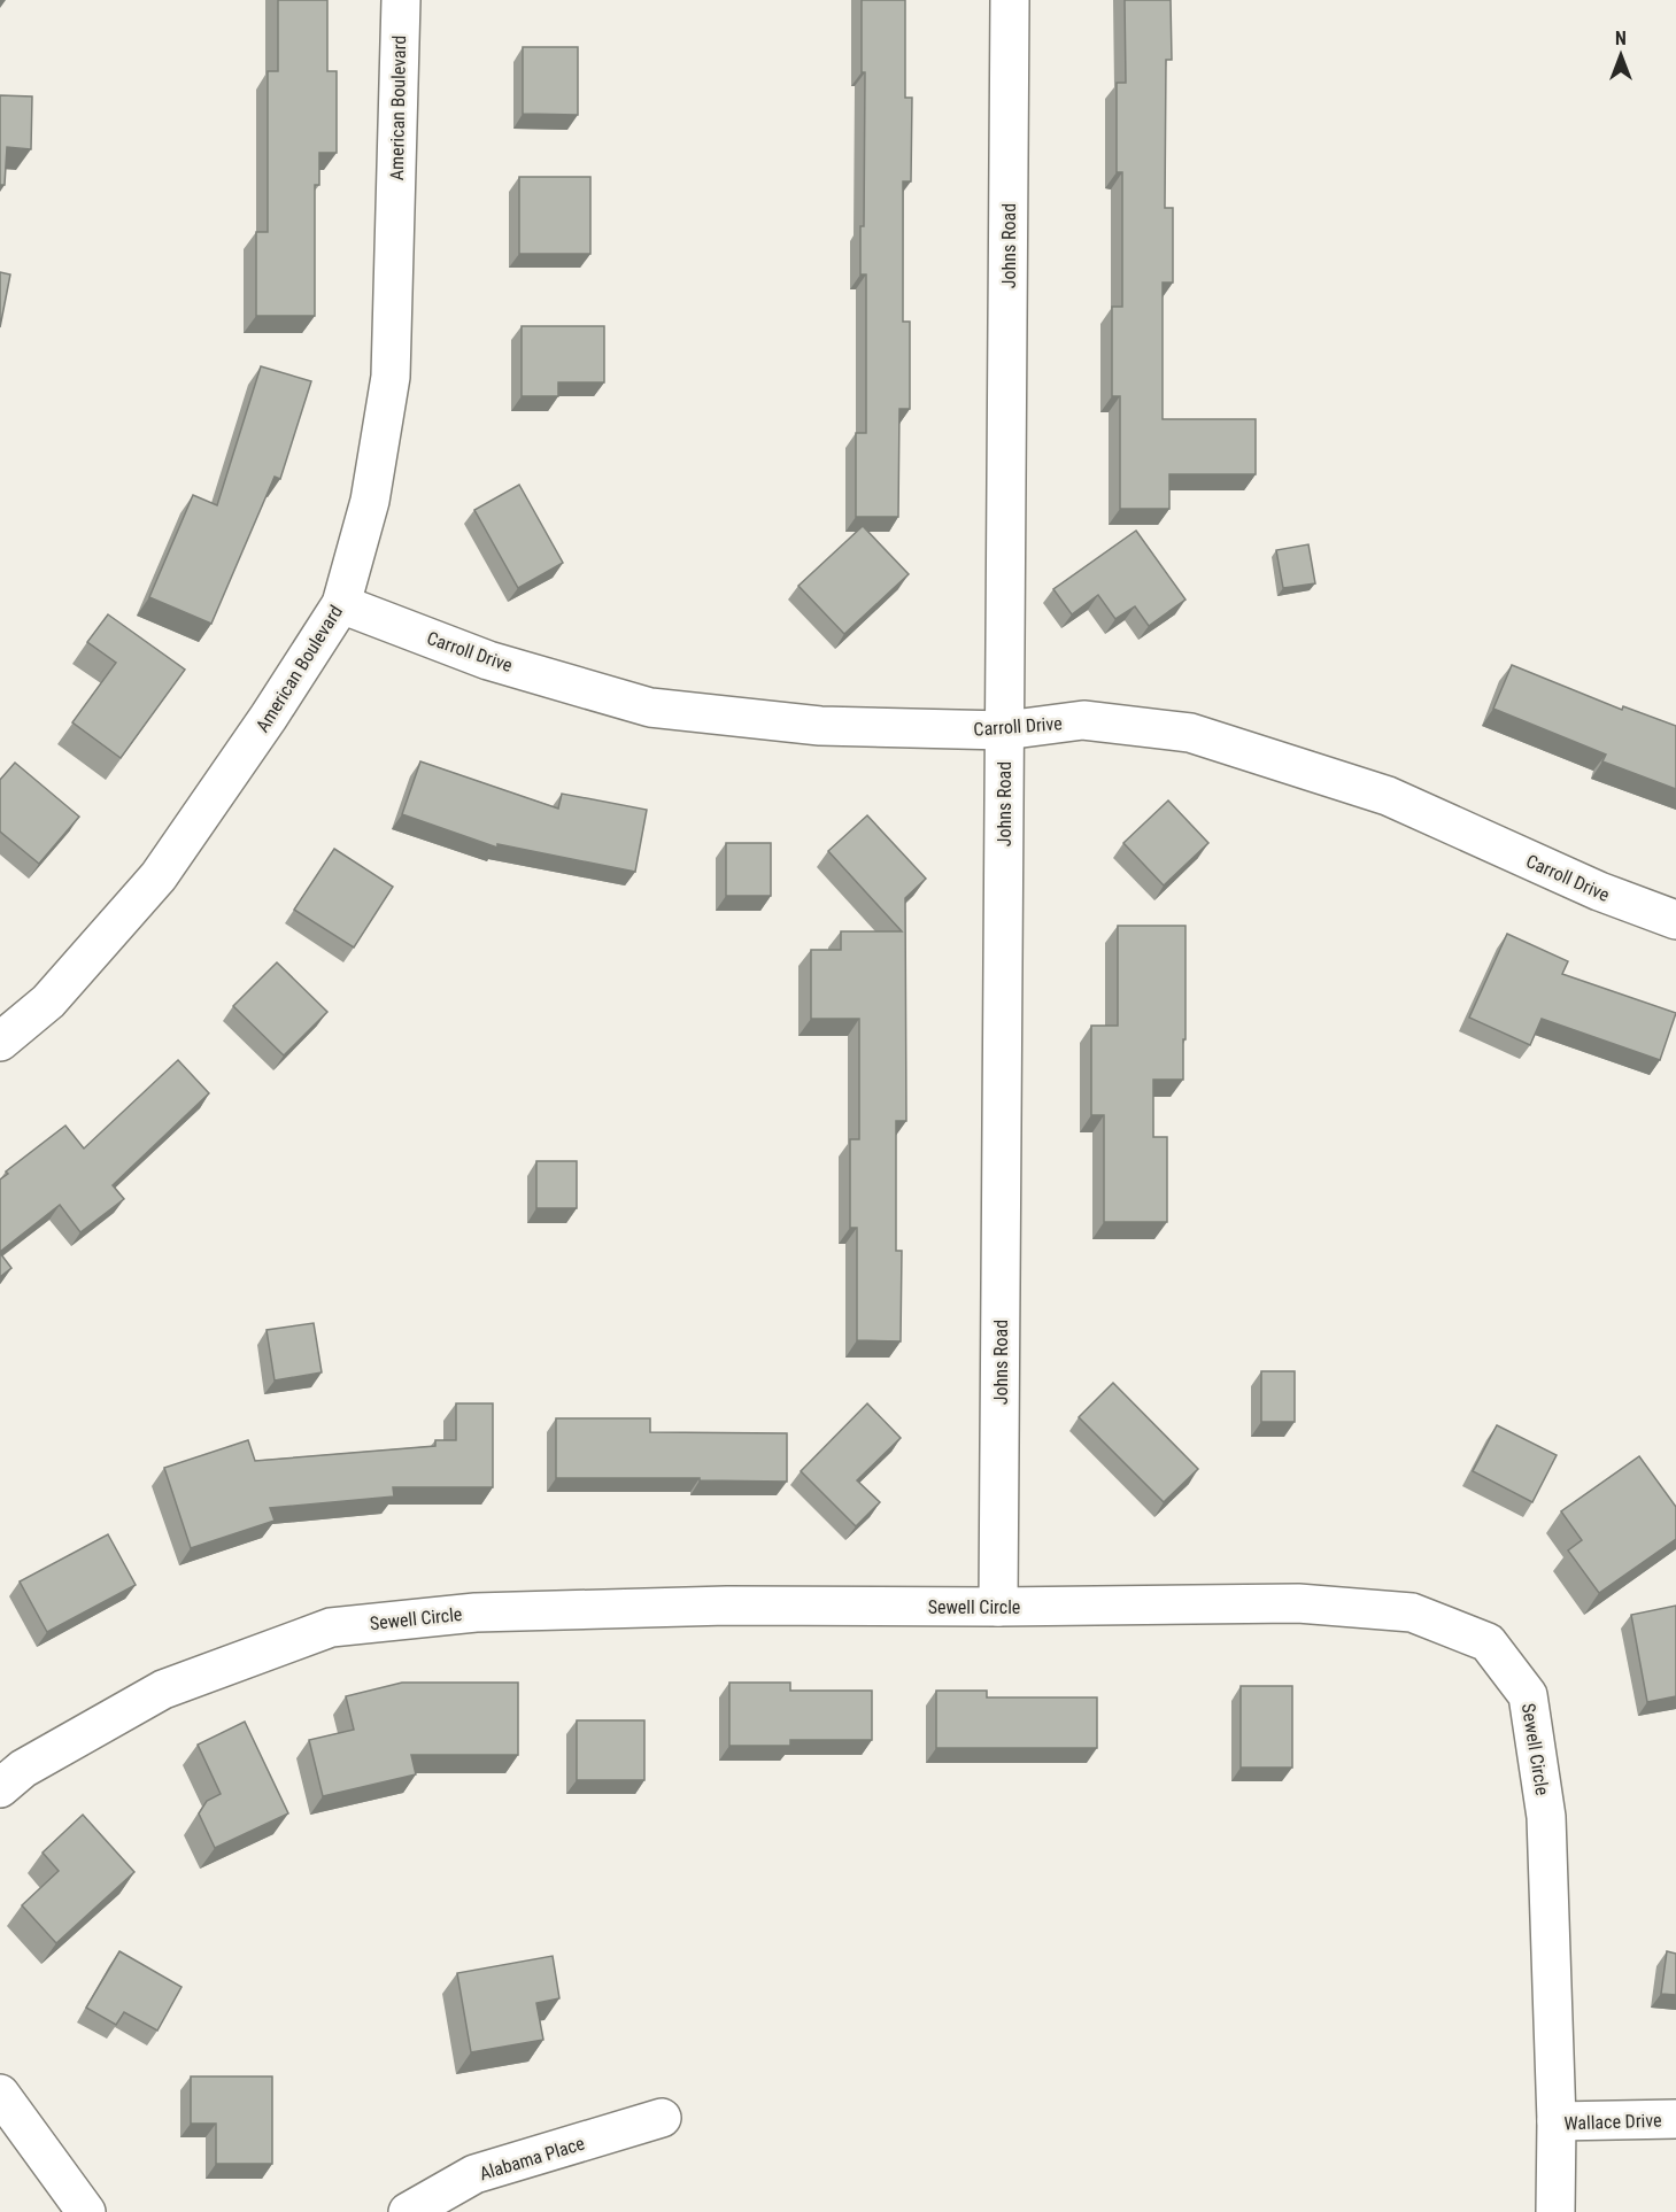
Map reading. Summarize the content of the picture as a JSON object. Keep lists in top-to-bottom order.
{
  "streets": {
    "street": [
      "American Boulevard",
      "Johns Road",
      "Carroll Drive",
      "Sewell Circle",
      "Wallace Drive",
      "Alabama Place"
    ]
  },
  "crossings": [
    ["American Boulevard", "Carroll Drive"],
    ["Johns Road", "Carroll Drive"],
    ["Johns Road", "Sewell Circle"],
    ["Sewell Circle", "Wallace Drive"]
  ],
  "north": "top"
}
